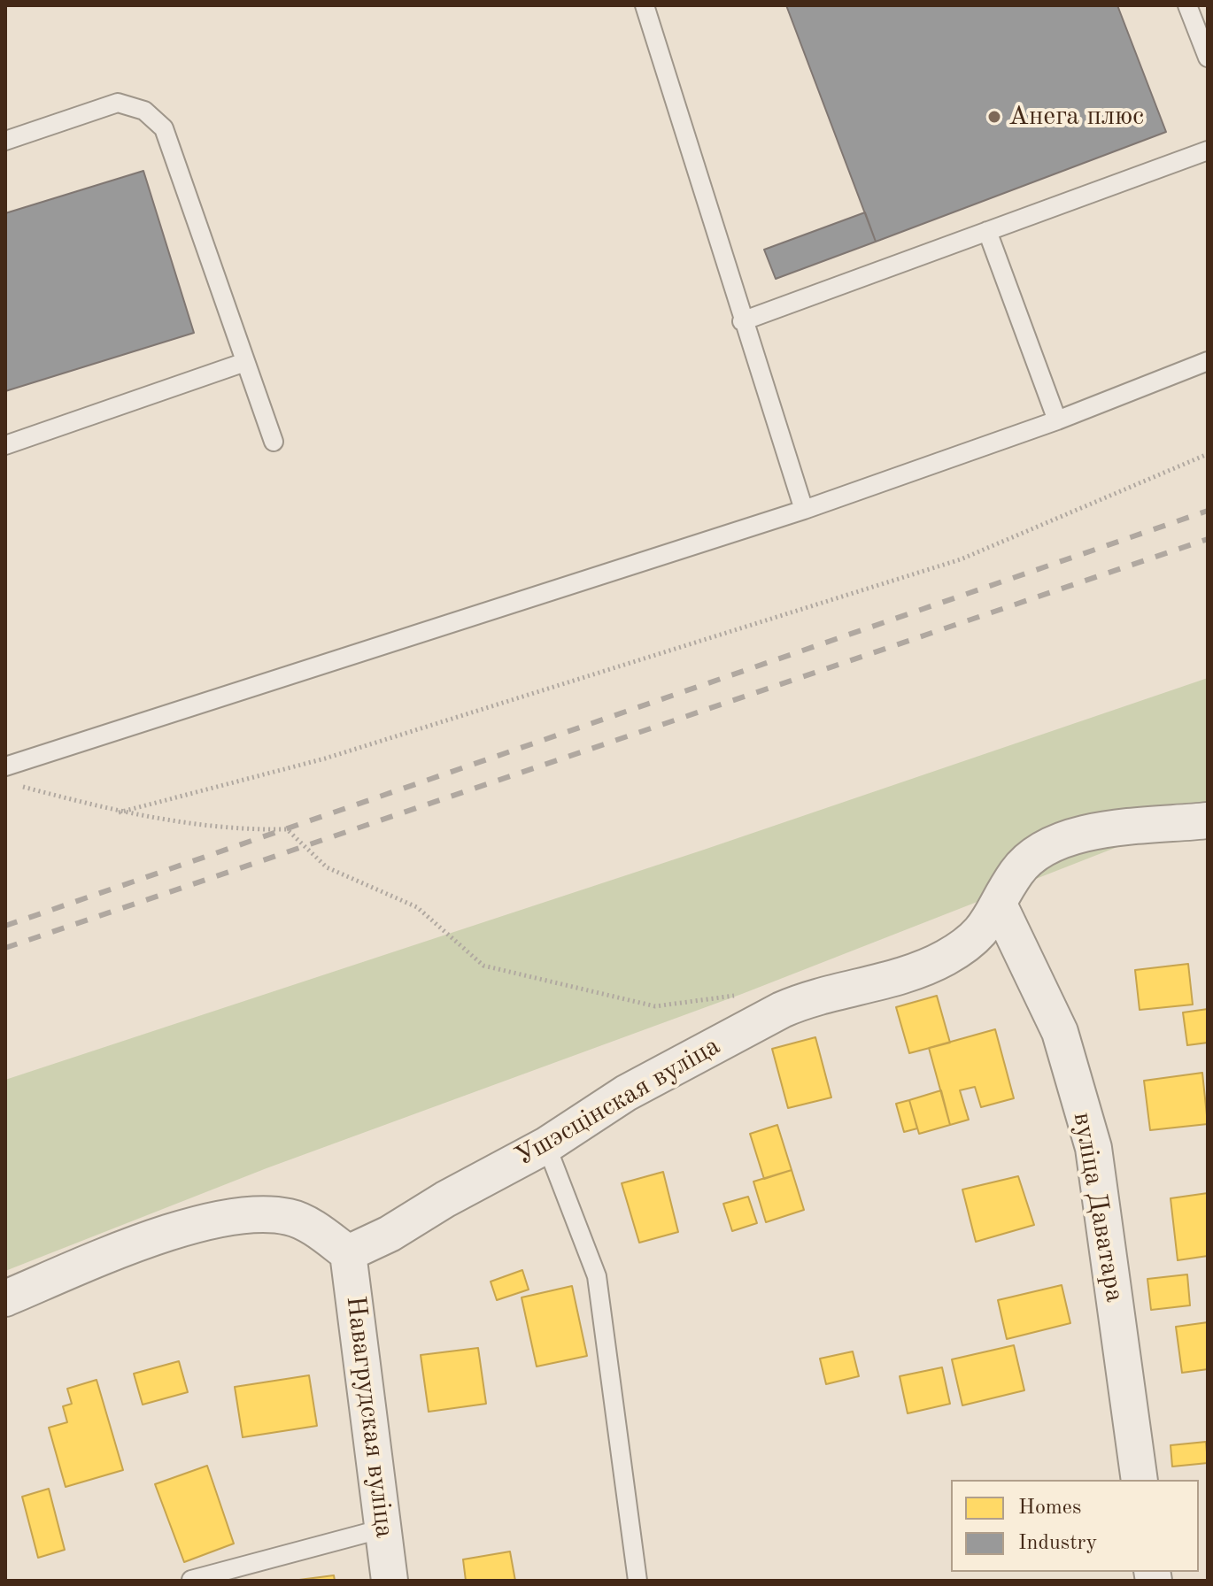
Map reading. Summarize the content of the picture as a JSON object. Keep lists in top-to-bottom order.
{
  "streets": {
    "street": ["Ушэсцінская вуліца", "вуліца Даватара", "Навагрудская вуліца"]
  },
  "crossings": [
    ["Ушэсцінская вуліца", "вуліца Даватара"],
    ["Ушэсцінская вуліца", "Навагрудская вуліца"]
  ],
  "places": ["Анега плюс"],
  "legend": ["Homes", "Industry"]
}
